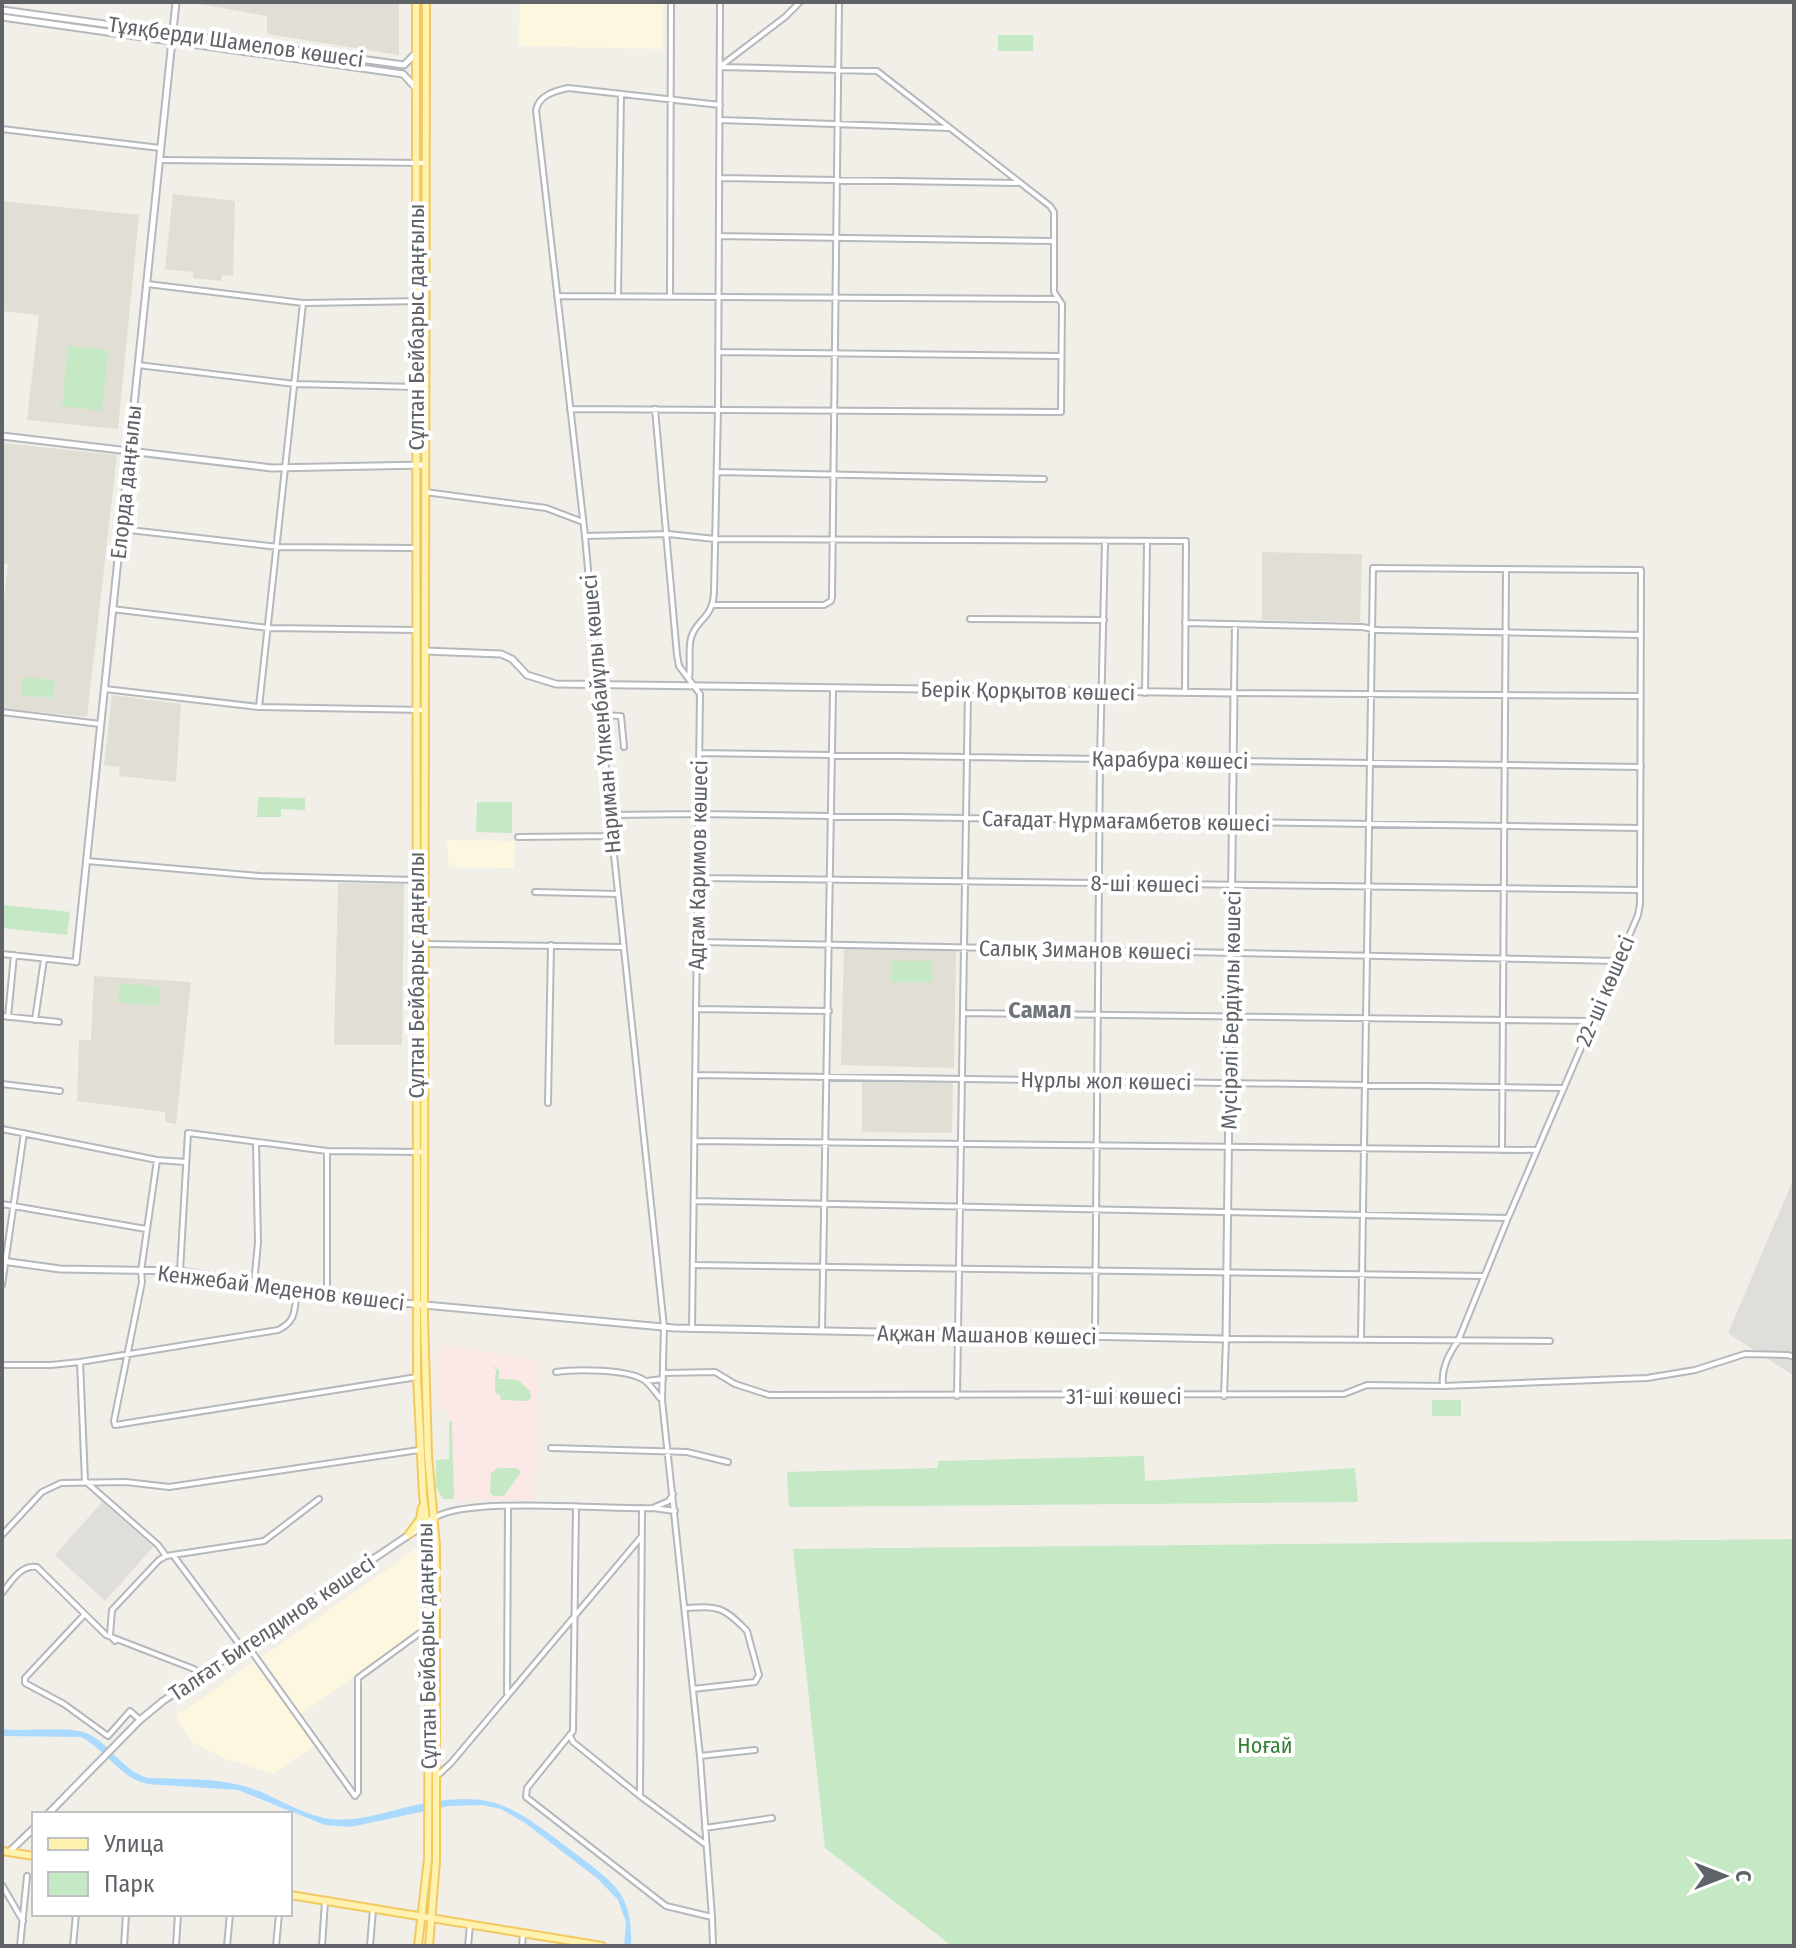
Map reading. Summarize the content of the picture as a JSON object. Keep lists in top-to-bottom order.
{
  "streets": {
    "main road": ["Сұлтан Бейбарыс даңғылы"],
    "street": [
      "Тұяқберди Шамелов көшесі",
      "Елорда даңғылы",
      "Берік Қорқытов көшесі",
      "Нариман Үлкенбайұлы көшесі",
      "Қарабура көшесі",
      "Сағадат Нұрмағамбетов көшесі",
      "Адгам Каримов көшесі",
      "8-шi көшесi",
      "Салық Зиманов көшесі",
      "22-ші көшесі",
      "Мүсірәлі Бердіұлы көшесі",
      "Нұрлы жол көшесі",
      "Кенжебай Меденов көшесі",
      "Ақжан Машанов көшесі",
      "31-ші көшесі",
      "Талғат Бигелдинов көшесі"
    ]
  },
  "crossings": [
    ["Тұяқберди Шамелов көшесі", "Сұлтан Бейбарыс даңғылы"],
    ["Тұяқберди Шамелов көшесі", "Елорда даңғылы"],
    ["Сұлтан Бейбарыс даңғылы", "Берік Қорқытов көшесі"],
    ["Сұлтан Бейбарыс даңғылы", "Кенжебай Меденов көшесі"],
    ["Сұлтан Бейбарыс даңғылы", "Ақжан Машанов көшесі"],
    ["Сұлтан Бейбарыс даңғылы", "Талғат Бигелдинов көшесі"],
    ["Берік Қорқытов көшесі", "Нариман Үлкенбайұлы көшесі"],
    ["Берік Қорқытов көшесі", "Адгам Каримов көшесі"],
    ["Берік Қорқытов көшесі", "22-ші көшесі"],
    ["Берік Қорқытов көшесі", "Мүсірәлі Бердіұлы көшесі"],
    ["Нариман Үлкенбайұлы көшесі", "Сағадат Нұрмағамбетов көшесі"],
    ["Нариман Үлкенбайұлы көшесі", "Ақжан Машанов көшесі"],
    ["Нариман Үлкенбайұлы көшесі", "31-ші көшесі"],
    ["Қарабура көшесі", "Адгам Каримов көшесі"],
    ["Қарабура көшесі", "22-ші көшесі"],
    ["Қарабура көшесі", "Мүсірәлі Бердіұлы көшесі"],
    ["Сағадат Нұрмағамбетов көшесі", "Адгам Каримов көшесі"],
    ["Сағадат Нұрмағамбетов көшесі", "22-ші көшесі"],
    ["Сағадат Нұрмағамбетов көшесі", "Мүсірәлі Бердіұлы көшесі"],
    ["Адгам Каримов көшесі", "8-шi көшесi"],
    ["Адгам Каримов көшесі", "Салық Зиманов көшесі"],
    ["Адгам Каримов көшесі", "Нұрлы жол көшесі"],
    ["Адгам Каримов көшесі", "Ақжан Машанов көшесі"],
    ["8-шi көшесi", "22-ші көшесі"],
    ["8-шi көшесi", "Мүсірәлі Бердіұлы көшесі"],
    ["Салық Зиманов көшесі", "22-ші көшесі"],
    ["Салық Зиманов көшесі", "Мүсірәлі Бердіұлы көшесі"],
    ["22-ші көшесі", "Нұрлы жол көшесі"],
    ["22-ші көшесі", "Ақжан Машанов көшесі"],
    ["22-ші көшесі", "31-ші көшесі"],
    ["Мүсірәлі Бердіұлы көшесі", "Нұрлы жол көшесі"],
    ["Мүсірәлі Бердіұлы көшесі", "Ақжан Машанов көшесі"],
    ["Мүсірәлі Бердіұлы көшесі", "31-ші көшесі"],
    ["Кенжебай Меденов көшесі", "Ақжан Машанов көшесі"]
  ],
  "districts": ["Самал"],
  "parks": ["Ноғай"],
  "legend": ["Улица", "Парк"],
  "north": "right"
}
